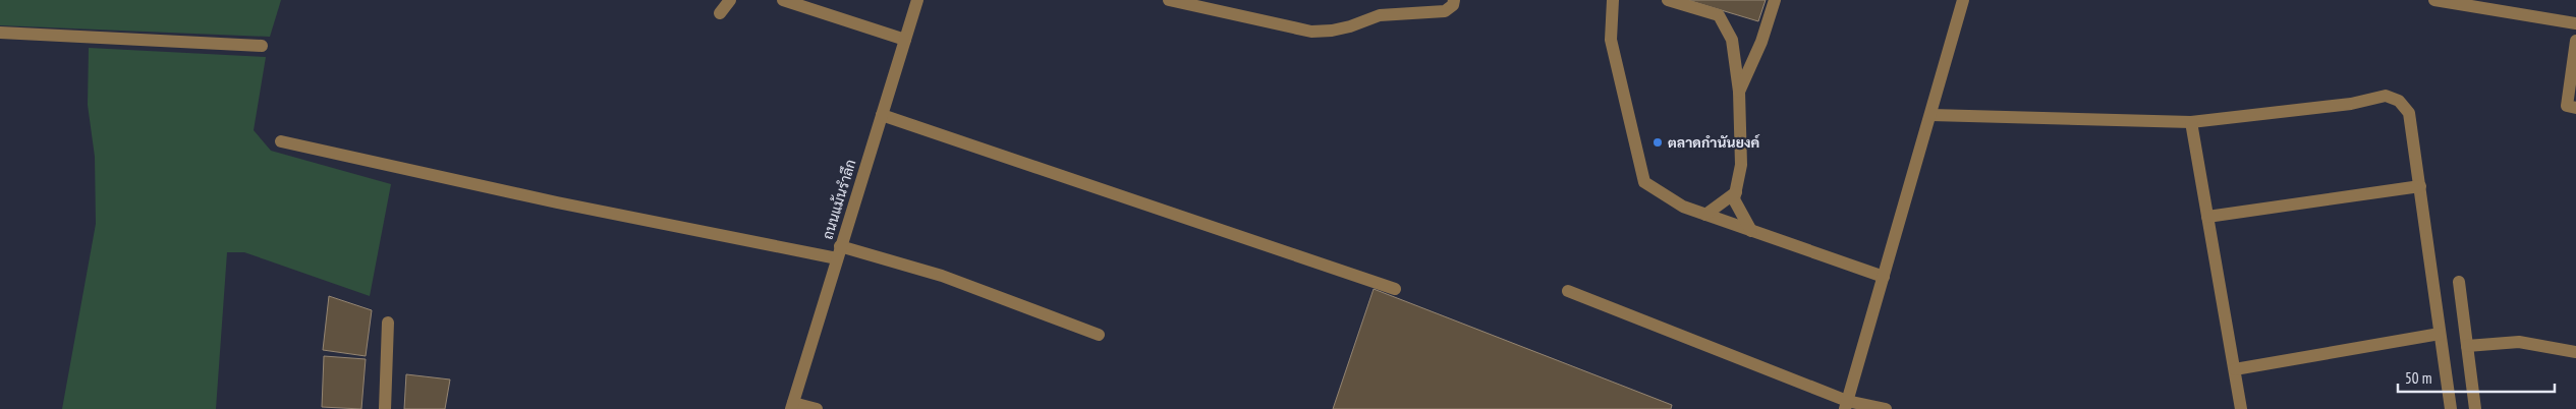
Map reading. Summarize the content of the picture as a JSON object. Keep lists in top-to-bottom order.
{
  "streets": {
    "street": ["ถนนแม้นรำลึก"]
  },
  "places": ["ตลาดกำนันยงค์"],
  "scale_bar": "50 m"
}
